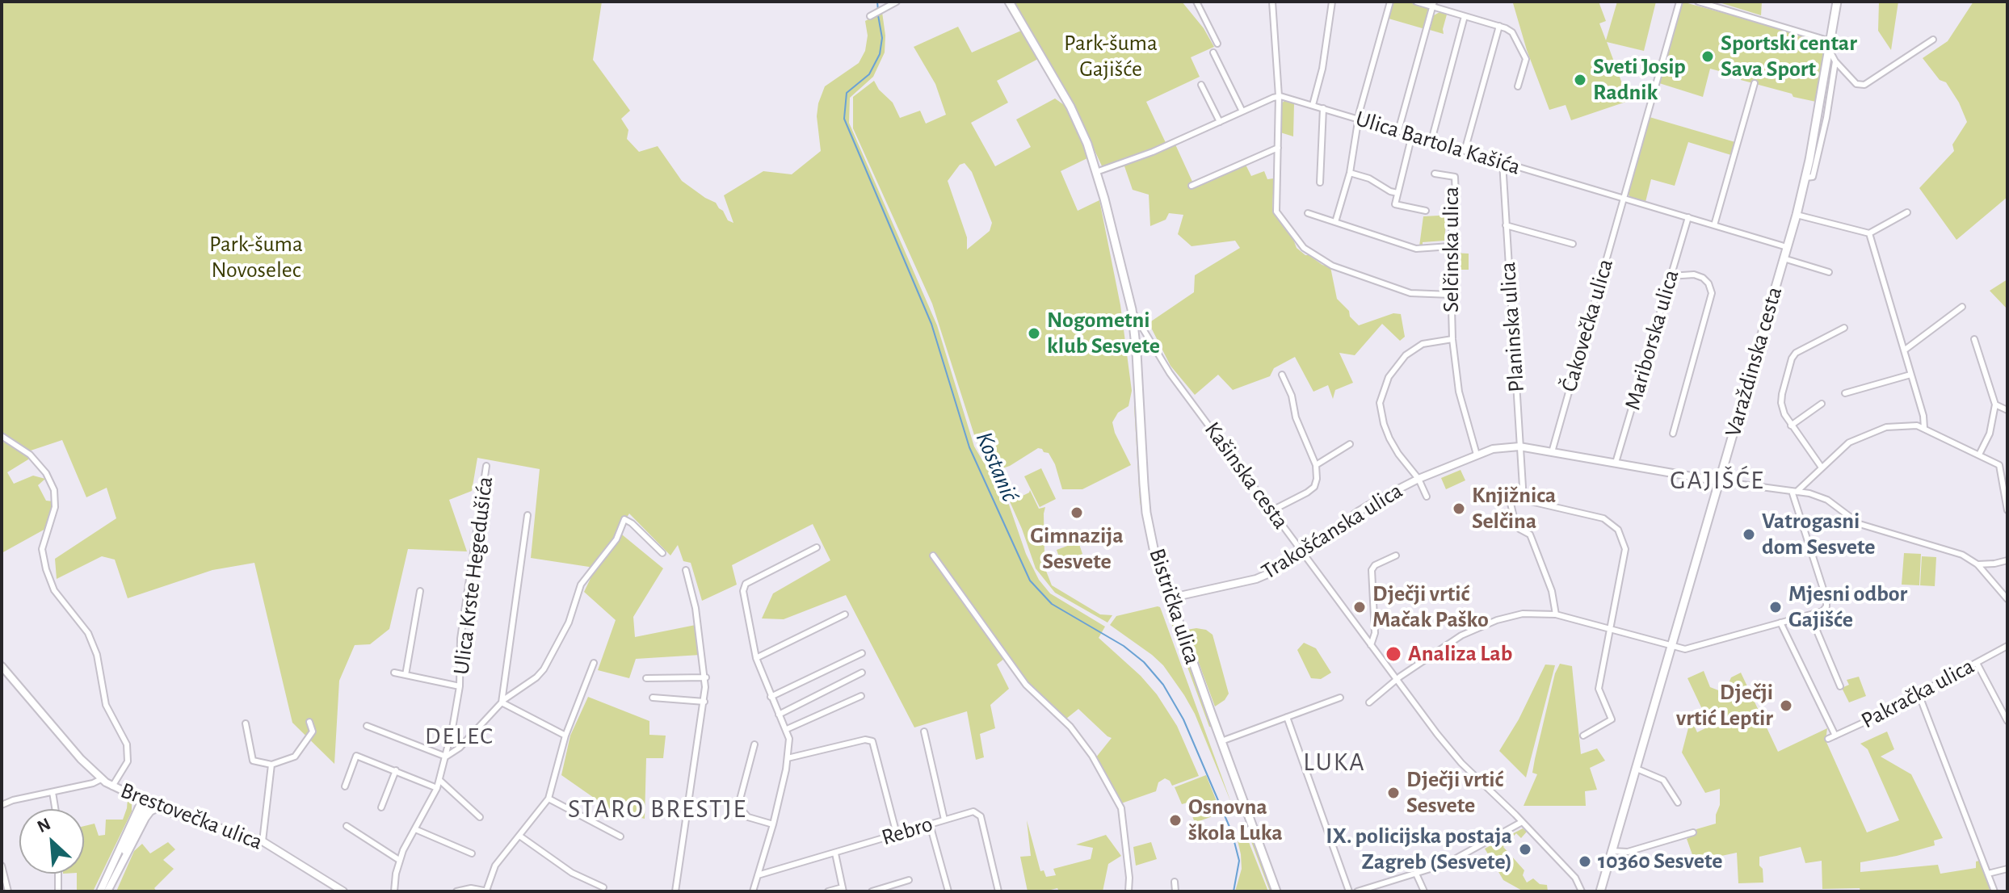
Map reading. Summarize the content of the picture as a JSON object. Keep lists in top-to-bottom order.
{
  "streets": {
    "main road": ["Varaždinska cesta", "Kašinska cesta", "Bistrička ulica"],
    "street": [
      "Ulica Bartola Kašića",
      "Selčinska ulica",
      "Čakovečka ulica",
      "Planinska ulica",
      "Mariborska ulica",
      "Trakošćanska ulica",
      "Ulica Krste Hegedušića",
      "Pakračka ulica",
      "Brestovečka ulica",
      "Rebro"
    ]
  },
  "crossings": [
    ["Ulica Bartola Kašića", "Čakovečka ulica"],
    ["Ulica Bartola Kašića", "Planinska ulica"],
    ["Ulica Bartola Kašića", "Mariborska ulica"],
    ["Ulica Bartola Kašića", "Varaždinska cesta"],
    ["Selčinska ulica", "Trakošćanska ulica"],
    ["Čakovečka ulica", "Trakošćanska ulica"],
    ["Planinska ulica", "Trakošćanska ulica"],
    ["Mariborska ulica", "Trakošćanska ulica"],
    ["Varaždinska cesta", "Trakošćanska ulica"],
    ["Kašinska cesta", "Trakošćanska ulica"],
    ["Kašinska cesta", "Bistrička ulica"],
    ["Trakošćanska ulica", "Bistrička ulica"]
  ],
  "districts": [
    "GAJIŠĆE",
    "DELEC",
    "LUKA",
    "STARO BRESTJE"
  ],
  "water": ["Kostanić"],
  "parks": ["Park-šuma Gajišće", "Park-šuma Novoselec"],
  "places": [
    "Sportski centar Sava Sport",
    "Sveti Josip Radnik",
    "Nogometni klub Sesvete",
    "Knjižnica Selčina",
    "Gimnazija Sesvete",
    "Vatrogasni dom Sesvete",
    "Dječji vrtić Mačak Paško",
    "Mjesni odbor Gajišće",
    "Analiza Lab",
    "Dječji vrtić Leptir",
    "Dječji vrtić Sesvete",
    "Osnovna škola Luka",
    "IX. policijska postaja Zagreb (Sesvete)",
    "10360 Sesvete"
  ],
  "north": "top left"
}
